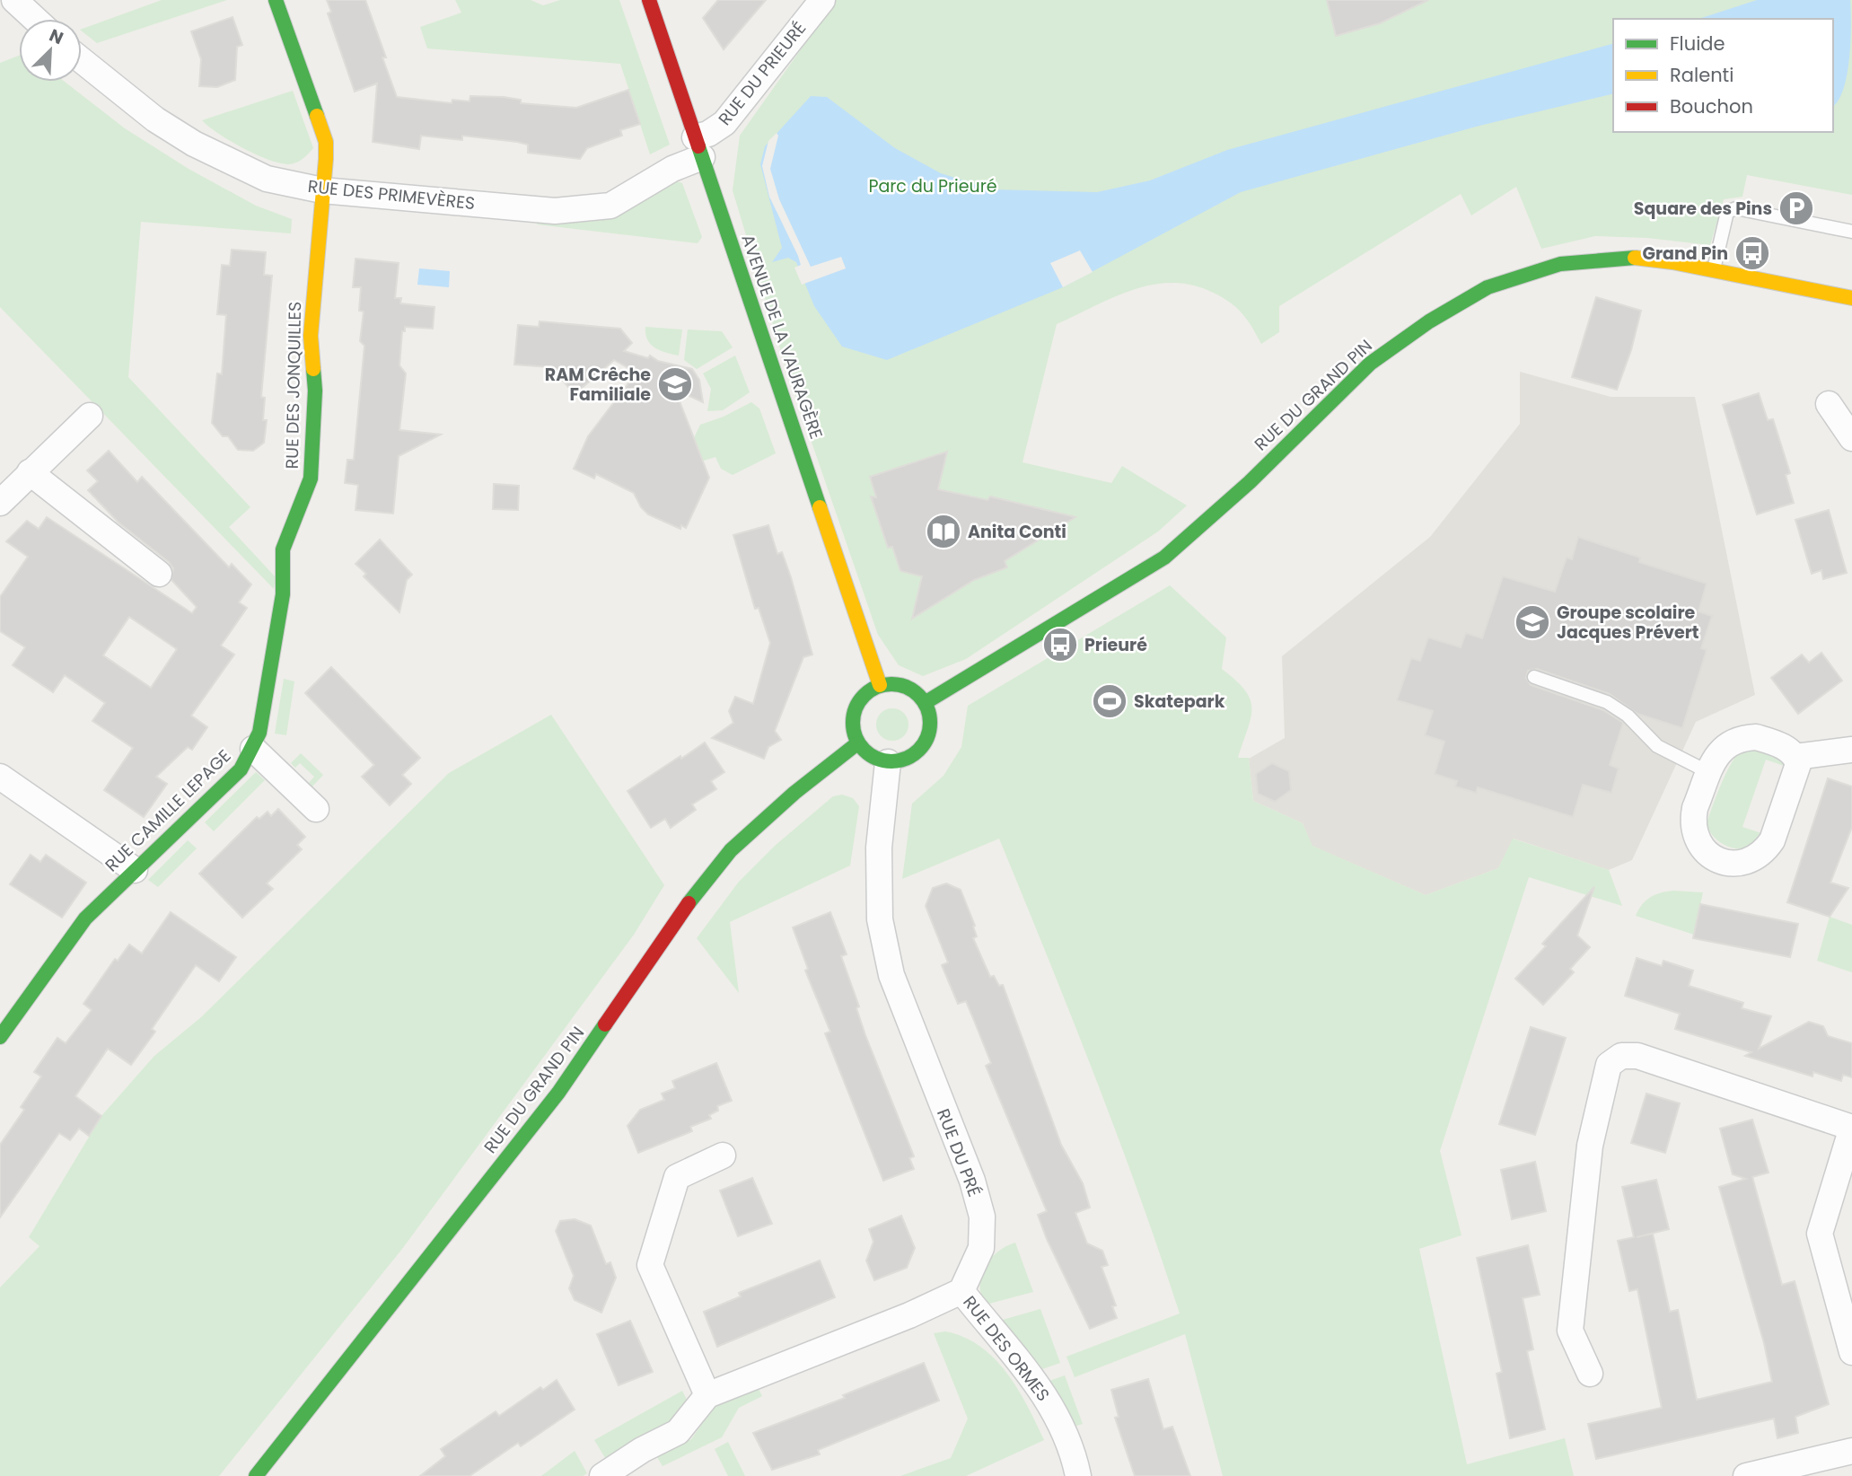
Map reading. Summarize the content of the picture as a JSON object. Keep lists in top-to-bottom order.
{
  "streets": {
    "street": [
      "RUE DU PRIEURÉ",
      "RUE DES PRIMEVÈRES",
      "AVENUE DE LA VAURAGÈRE",
      "RUE DES JONQUILLES",
      "RUE DU GRAND PIN",
      "RUE CAMILLE LEPAGE",
      "RUE DU PRÉ",
      "RUE DES ORMES"
    ]
  },
  "crossings": [
    ["RUE DU PRIEURÉ", "RUE DES PRIMEVÈRES"],
    ["RUE DU PRIEURÉ", "AVENUE DE LA VAURAGÈRE"],
    ["RUE DES PRIMEVÈRES", "AVENUE DE LA VAURAGÈRE"],
    ["RUE DES PRIMEVÈRES", "RUE DES JONQUILLES"],
    ["AVENUE DE LA VAURAGÈRE", "RUE DU GRAND PIN"],
    ["AVENUE DE LA VAURAGÈRE", "RUE DU PRÉ"],
    ["RUE DES JONQUILLES", "RUE CAMILLE LEPAGE"],
    ["RUE DU GRAND PIN", "RUE DU PRÉ"],
    ["RUE DU PRÉ", "RUE DES ORMES"]
  ],
  "parks": ["Parc du Prieuré"],
  "places": {
    "parking": ["Square des Pins"],
    "bus stop": ["Grand Pin", "Prieuré"],
    "school or university": ["RAM Crêche Familiale", "Groupe scolaire Jacques Prévert"],
    "library": ["Anita Conti"],
    "sports": ["Skatepark"]
  },
  "legend": ["Fluide", "Ralenti", "Bouchon"],
  "north": "top right"
}
